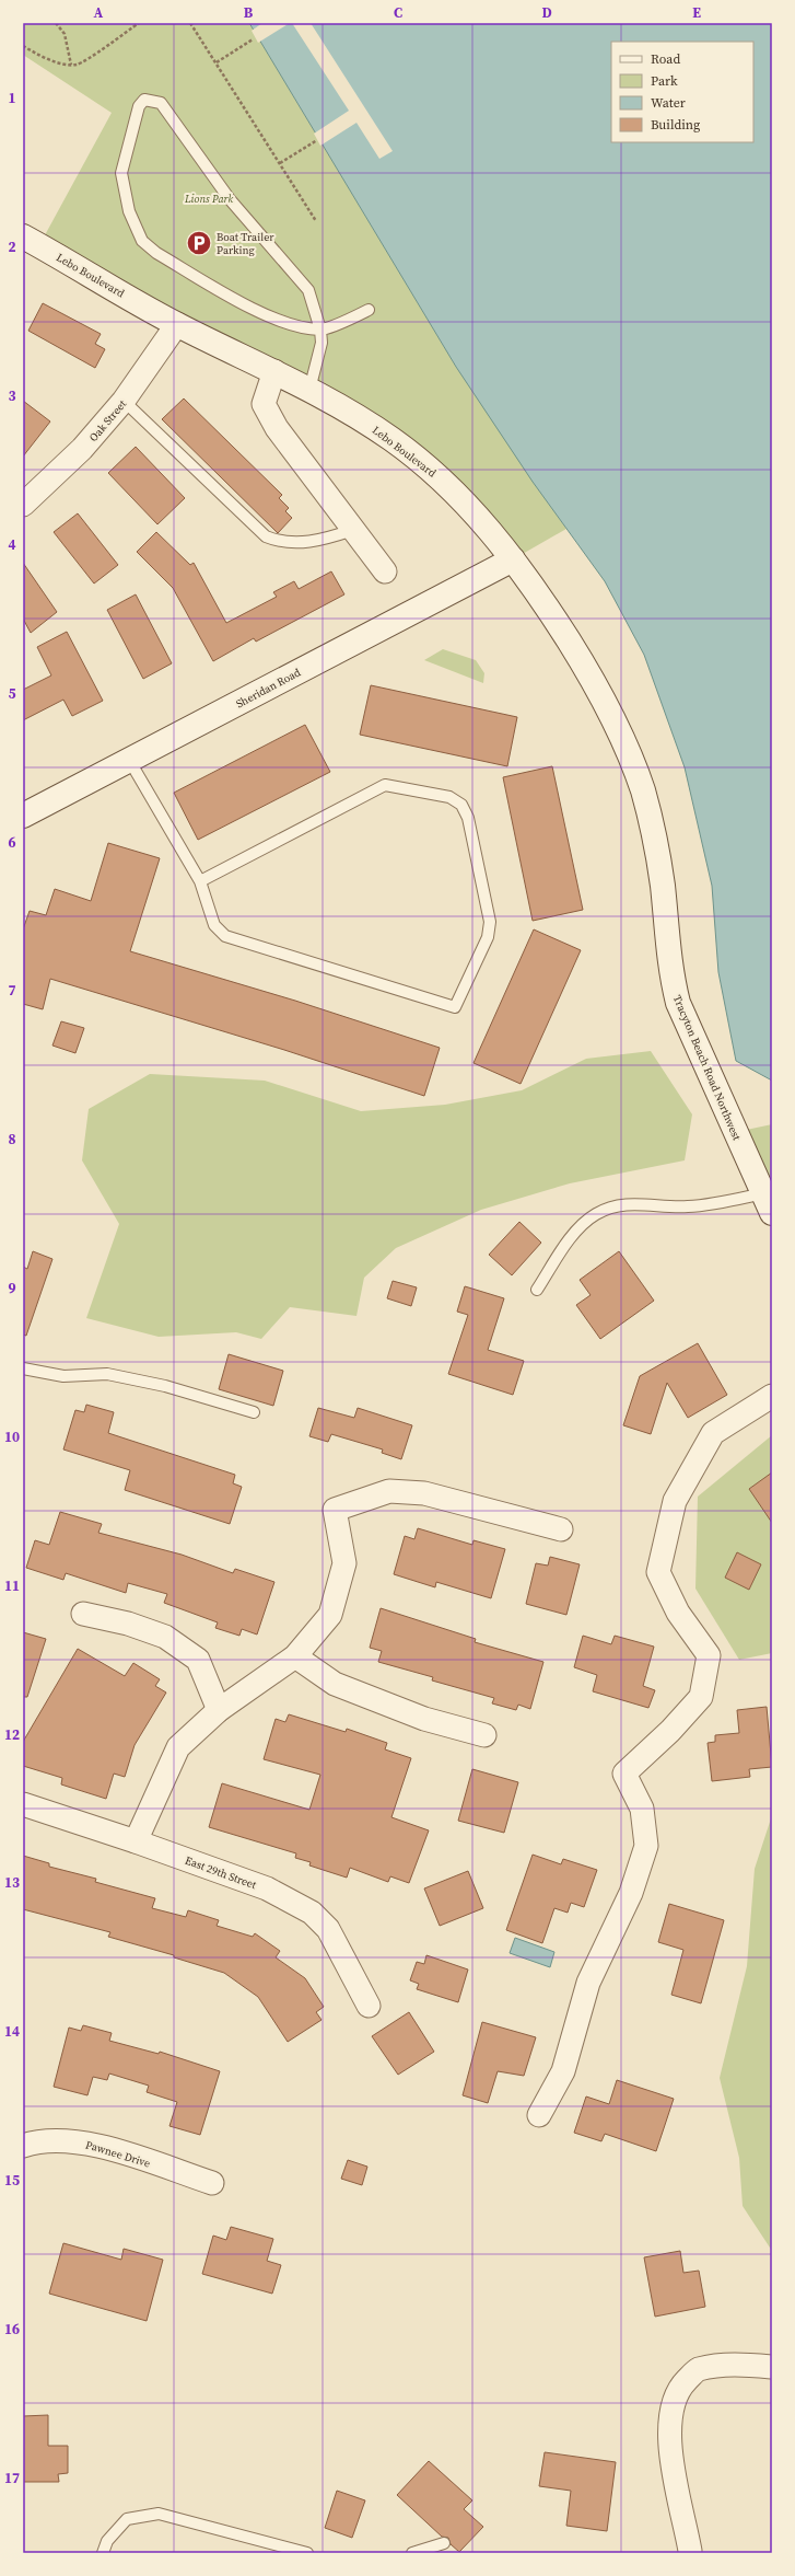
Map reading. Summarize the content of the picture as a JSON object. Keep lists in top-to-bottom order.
{
  "streets": {
    "main road": ["Lebo Boulevard", "Sheridan Road", "Tracyton Beach Road Northwest"],
    "street": ["Oak Street", "East 29th Street", "Pawnee Drive"]
  },
  "crossings": [
    ["Lebo Boulevard", "Oak Street"],
    ["Lebo Boulevard", "Sheridan Road"],
    ["Lebo Boulevard", "Tracyton Beach Road Northwest"],
    ["Sheridan Road", "Tracyton Beach Road Northwest"]
  ],
  "parks": ["Lions Park"],
  "places": {
    "parking": ["Boat Trailer Parking"]
  },
  "legend": [
    "Road",
    "Park",
    "Water",
    "Building"
  ],
  "grid": {
    "columns": [
      "A",
      "B",
      "C",
      "D",
      "E"
    ],
    "rows": [
      "1",
      "2",
      "3",
      "4",
      "5",
      "6",
      "7",
      "8",
      "9",
      "10",
      "11",
      "12",
      "13",
      "14",
      "15",
      "16",
      "17"
    ]
  }
}
